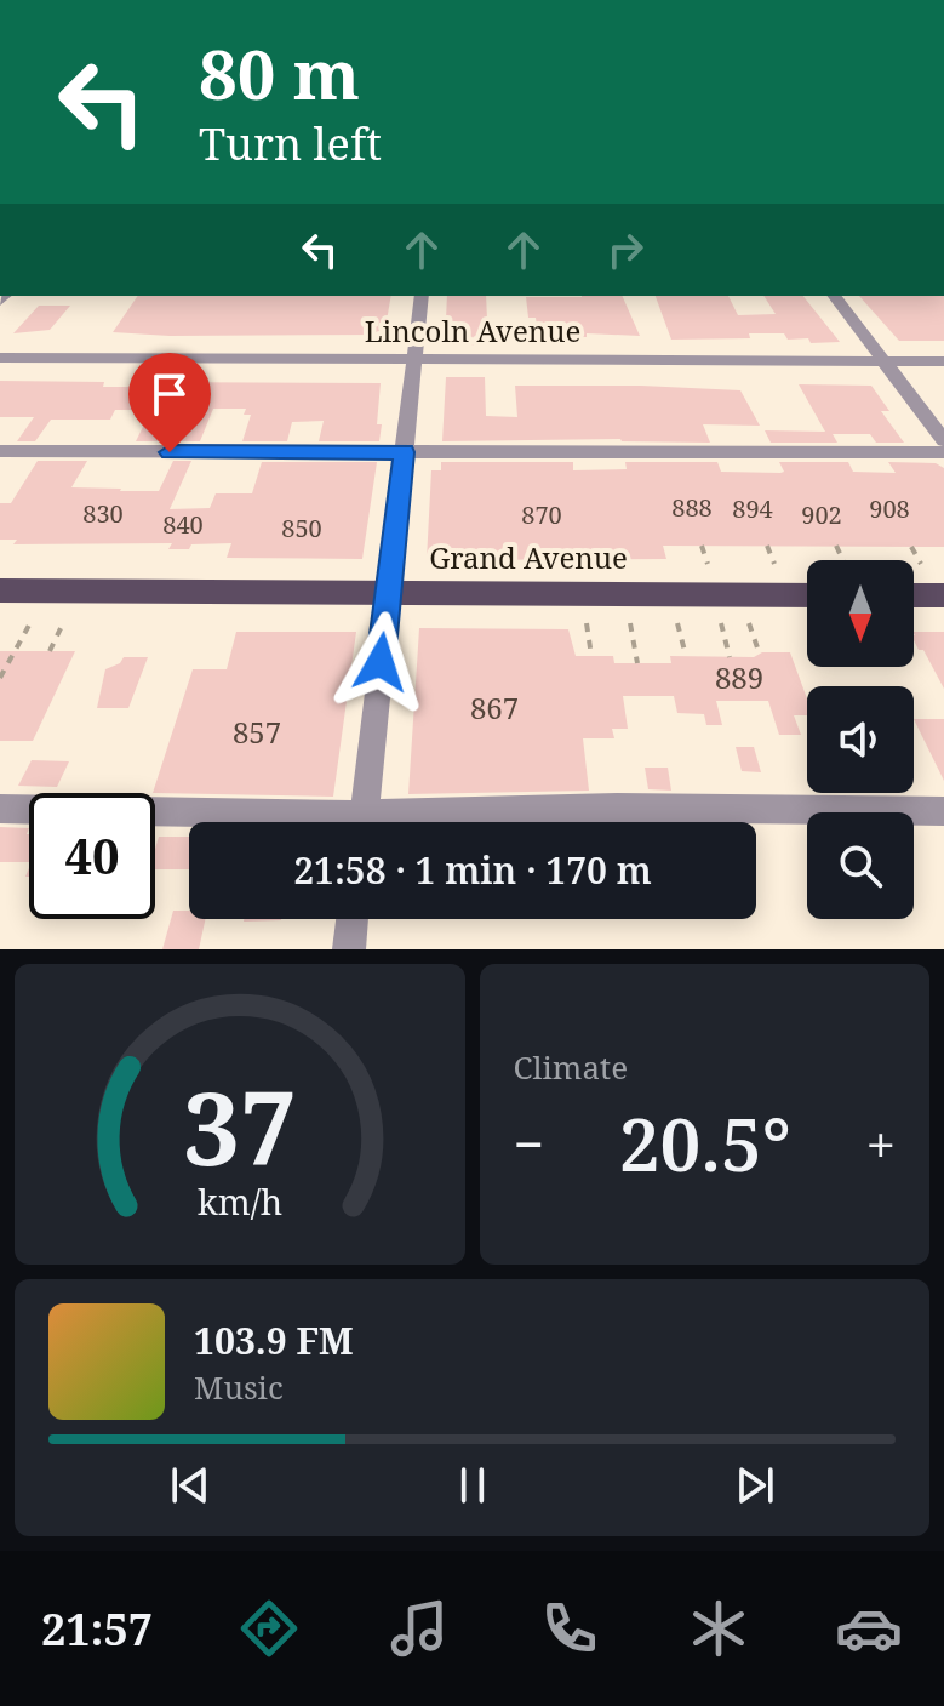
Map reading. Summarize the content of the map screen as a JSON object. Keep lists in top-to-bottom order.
{
  "streets": {
    "main road": ["Grand Avenue"],
    "street": ["Lincoln Avenue"]
  },
  "house_numbers": [
    "888",
    "894",
    "908",
    "830",
    "870",
    "902",
    "840",
    "850",
    "889",
    "867",
    "857"
  ],
  "north": "bottom",
  "page": {
    "turn": ["80 m", "Turn left"],
    "limit": "40",
    "trip": "21:58 · 1 min · 170 m",
    "tile": "Climate",
    "heat": ["−", "20.5°", "+"],
    "song": ["103.9 FM", "Music"],
    "tabs": "21:57",
    "gauge": ["37", "km/h"]
  }
}
